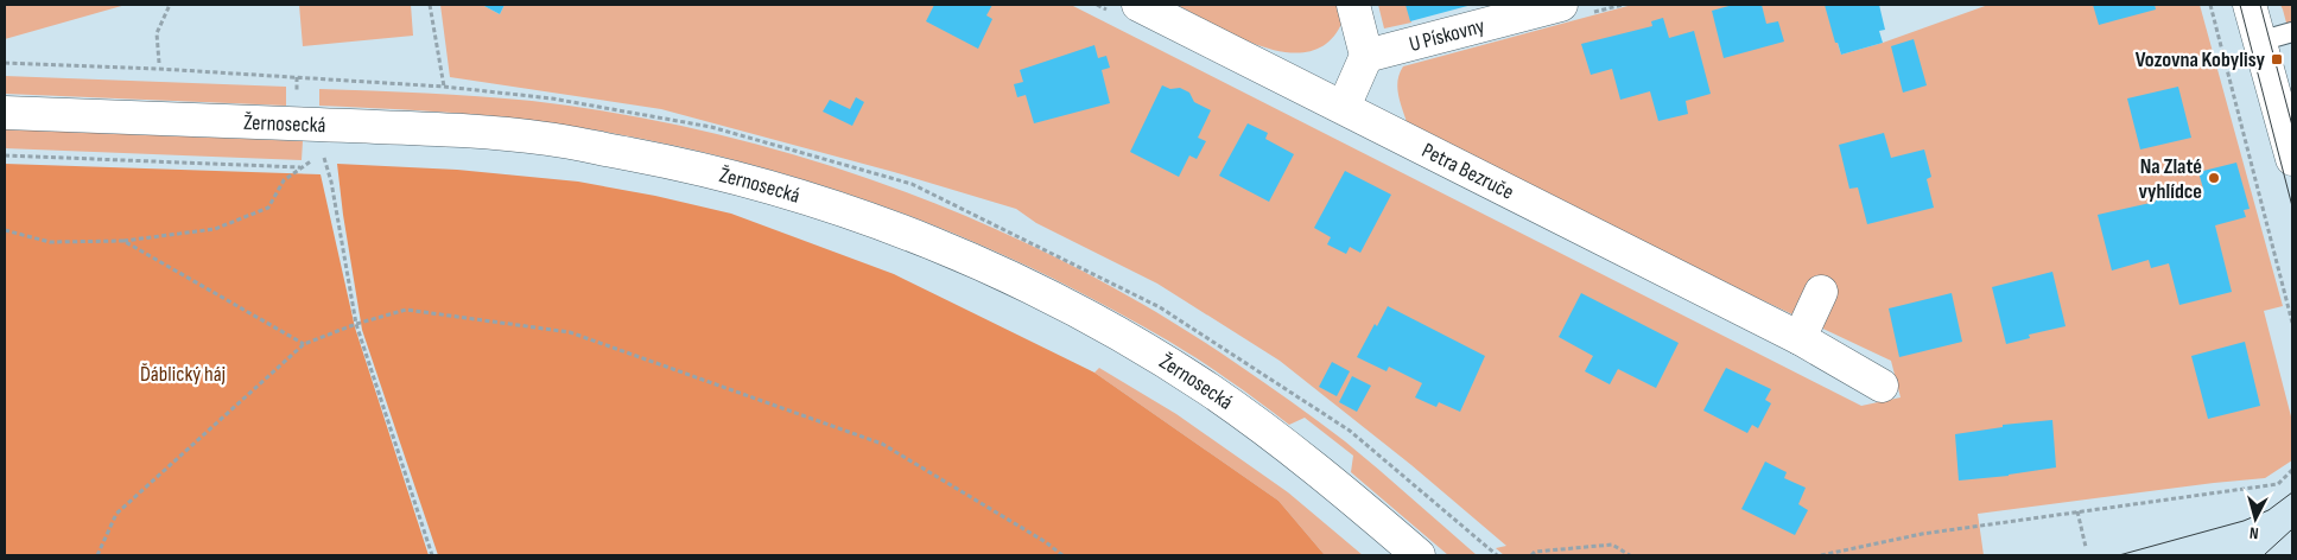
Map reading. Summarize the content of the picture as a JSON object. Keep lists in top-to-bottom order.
{
  "streets": {
    "street": ["U Pískovny", "Žernosecká", "Petra Bezruče"]
  },
  "parks": ["Ďáblický háj"],
  "places": {
    "transit": ["Vozovna Kobylisy"],
    "other": ["Na Zlaté vyhlídce"]
  },
  "north": "bottom"
}
